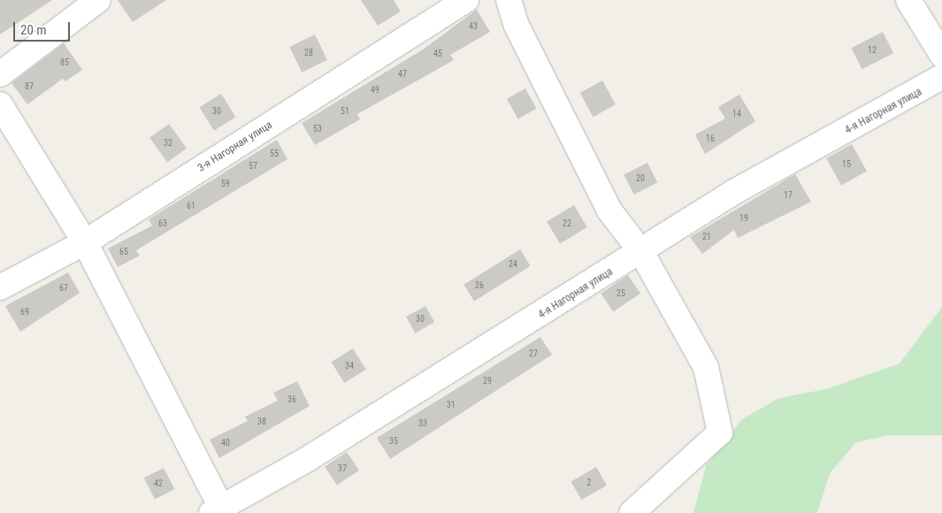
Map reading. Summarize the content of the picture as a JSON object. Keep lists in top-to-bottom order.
{
  "streets": {
    "street": ["4-я Нагорная улица", "3-я Нагорная улица"]
  },
  "house_numbers": [
    "43",
    "12",
    "28",
    "45",
    "85",
    "47",
    "87",
    "49",
    "30",
    "51",
    "14",
    "53",
    "16",
    "32",
    "55",
    "15",
    "57",
    "20",
    "59",
    "17",
    "61",
    "19",
    "63",
    "22",
    "21",
    "65",
    "24",
    "26",
    "67",
    "25",
    "69",
    "30",
    "27",
    "34",
    "29",
    "36",
    "31",
    "38",
    "33",
    "35",
    "40",
    "37",
    "2",
    "42"
  ],
  "scale_bar": "20 m"
}
